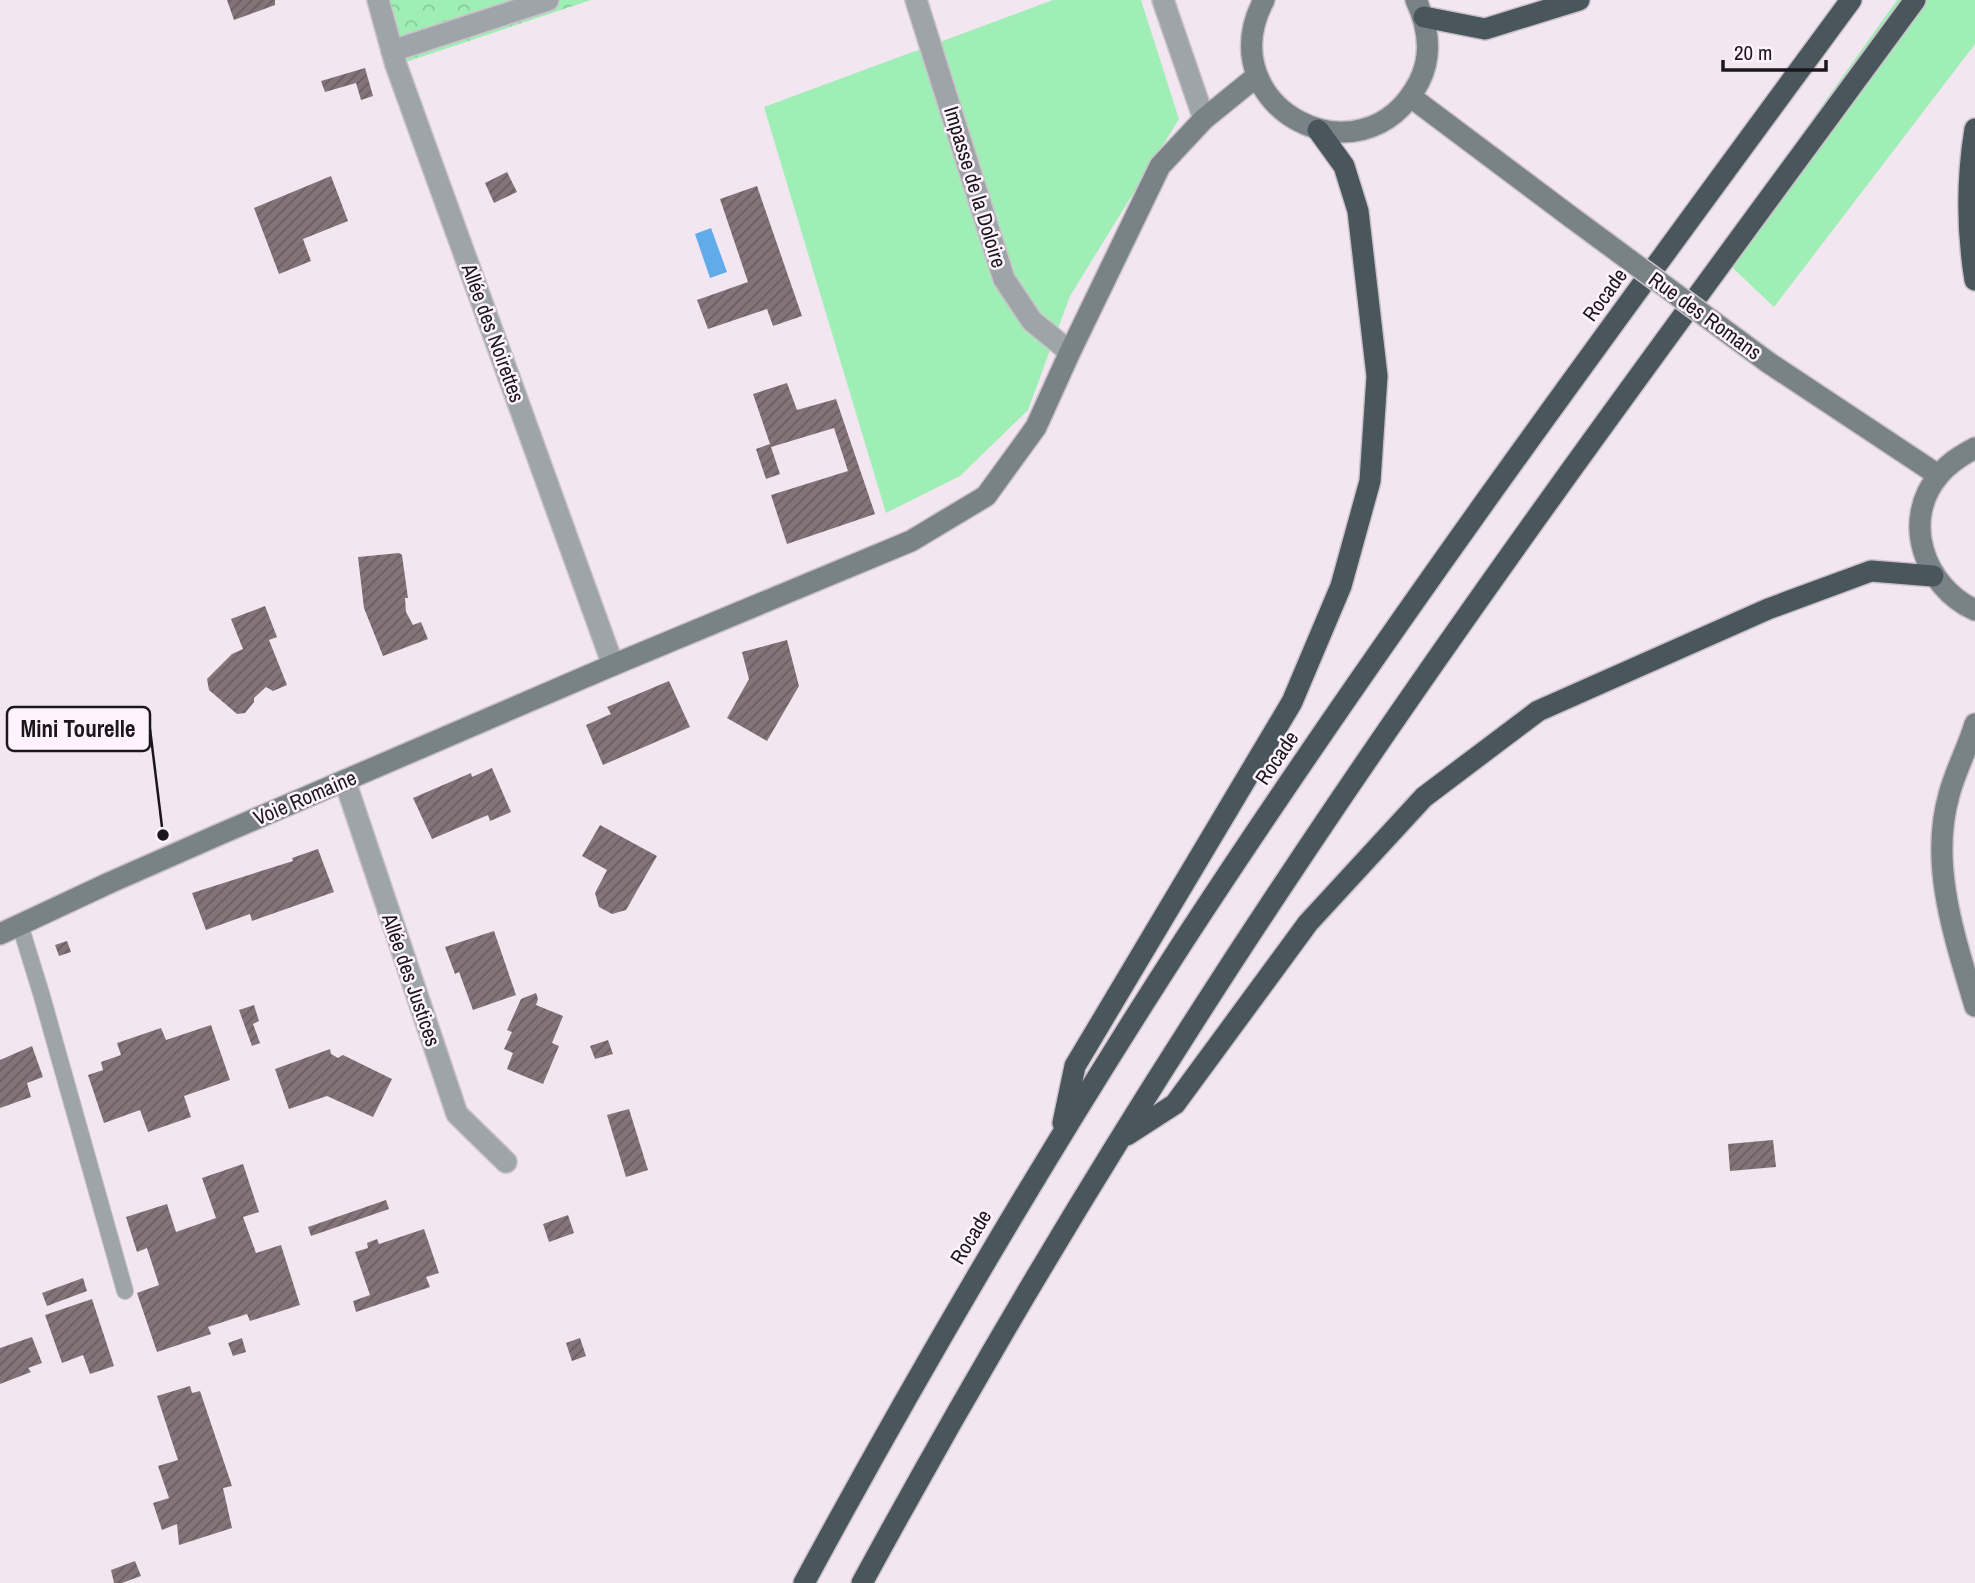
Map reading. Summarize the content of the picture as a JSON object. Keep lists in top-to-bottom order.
{
  "streets": {
    "highway": ["Rocade"],
    "street": [
      "Impasse de la Doloire",
      "Rue des Romans",
      "Allée des Noirettes",
      "Voie Romaine",
      "Allée des Justices"
    ]
  },
  "crossings": [
    ["Impasse de la Doloire", "Voie Romaine"],
    ["Allée des Noirettes", "Voie Romaine"],
    ["Voie Romaine", "Allée des Justices"]
  ],
  "places": ["Mini Tourelle"],
  "scale_bar": "20 m"
}
